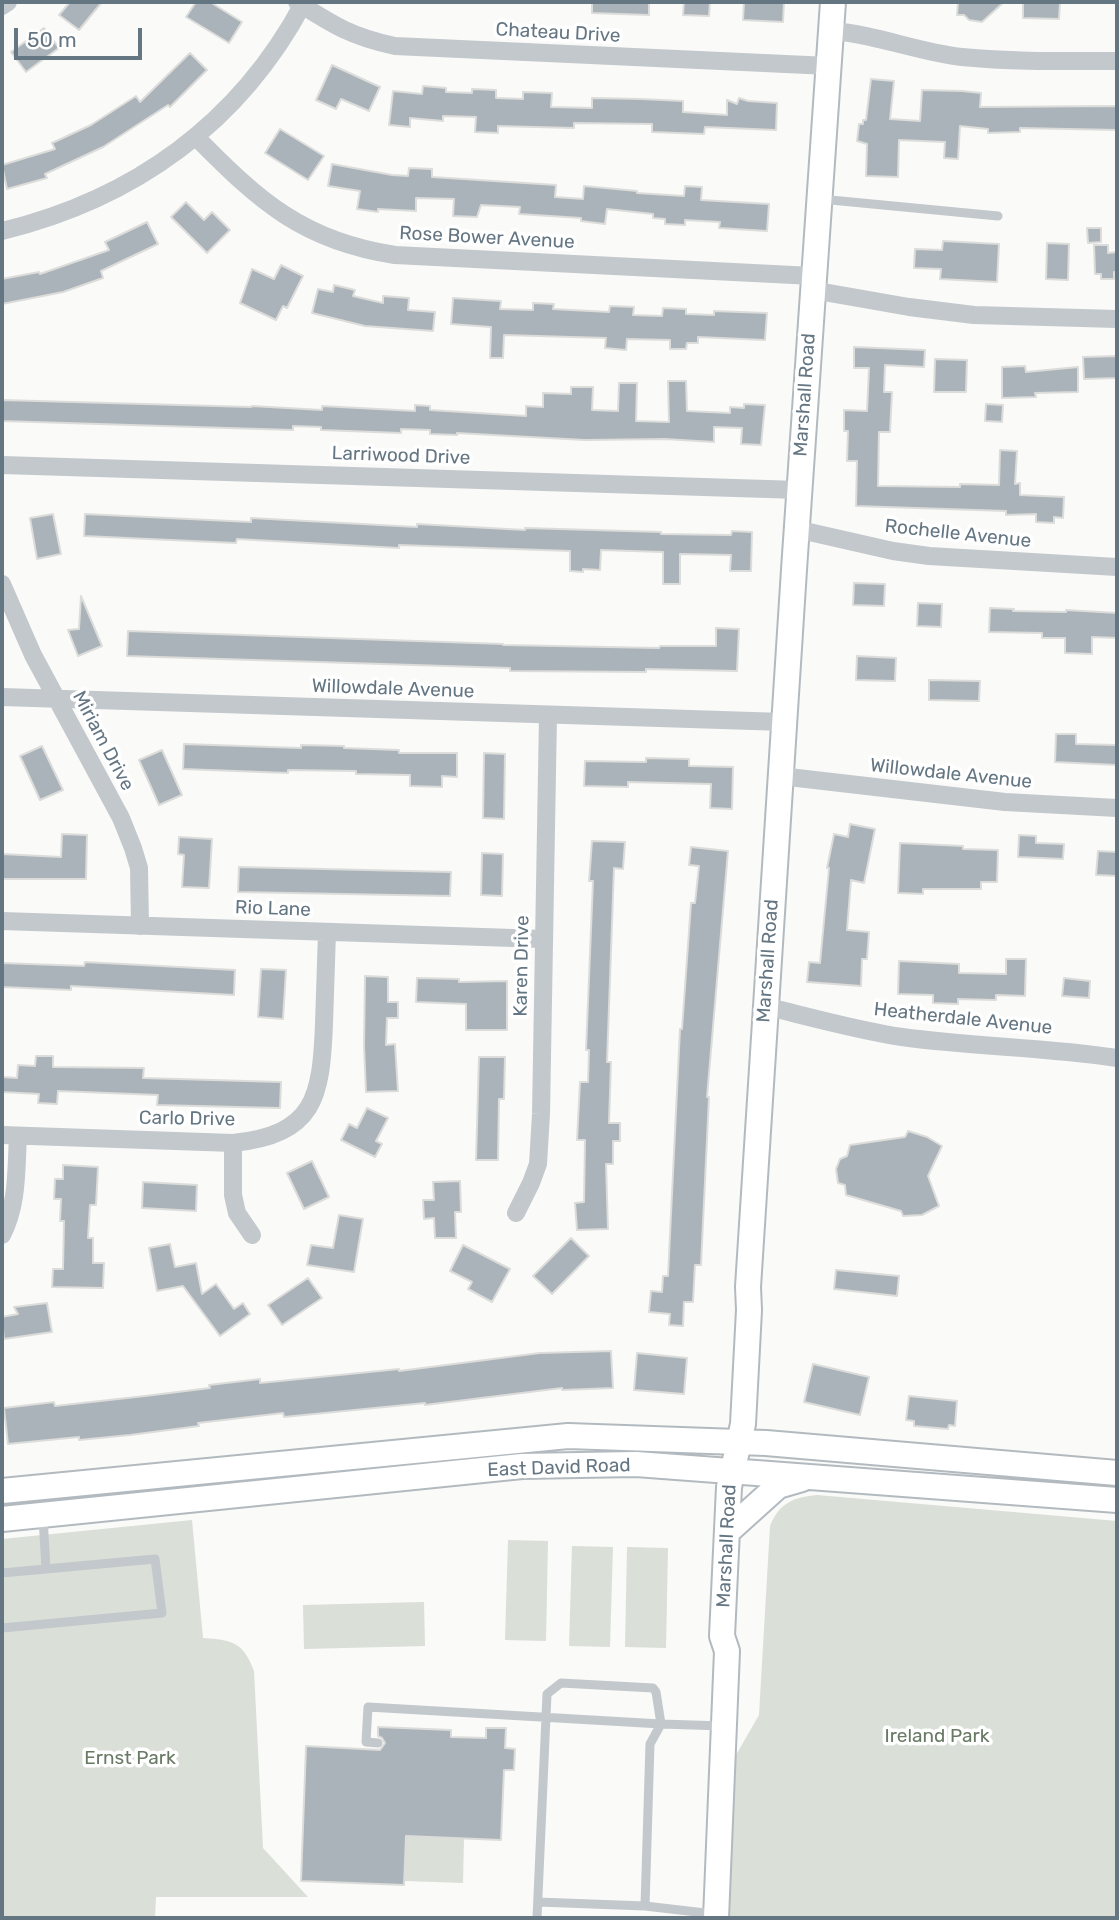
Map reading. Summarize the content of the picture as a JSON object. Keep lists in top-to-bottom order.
{
  "streets": {
    "street": [
      "Chateau Drive",
      "Rose Bower Avenue",
      "Marshall Road",
      "Larriwood Drive",
      "Rochelle Avenue",
      "Willowdale Avenue",
      "Miriam Drive",
      "Rio Lane",
      "Karen Drive",
      "Heatherdale Avenue",
      "Carlo Drive",
      "East David Road"
    ]
  },
  "crossings": [
    ["Chateau Drive", "Marshall Road"],
    ["Rose Bower Avenue", "Marshall Road"],
    ["Marshall Road", "Larriwood Drive"],
    ["Marshall Road", "Rochelle Avenue"],
    ["Marshall Road", "Willowdale Avenue"],
    ["Marshall Road", "Heatherdale Avenue"],
    ["Marshall Road", "East David Road"],
    ["Willowdale Avenue", "Miriam Drive"],
    ["Willowdale Avenue", "Karen Drive"],
    ["Miriam Drive", "Rio Lane"],
    ["Rio Lane", "Karen Drive"],
    ["Rio Lane", "Carlo Drive"]
  ],
  "parks": ["Ireland Park", "Ernst Park"],
  "scale_bar": "50 m"
}
